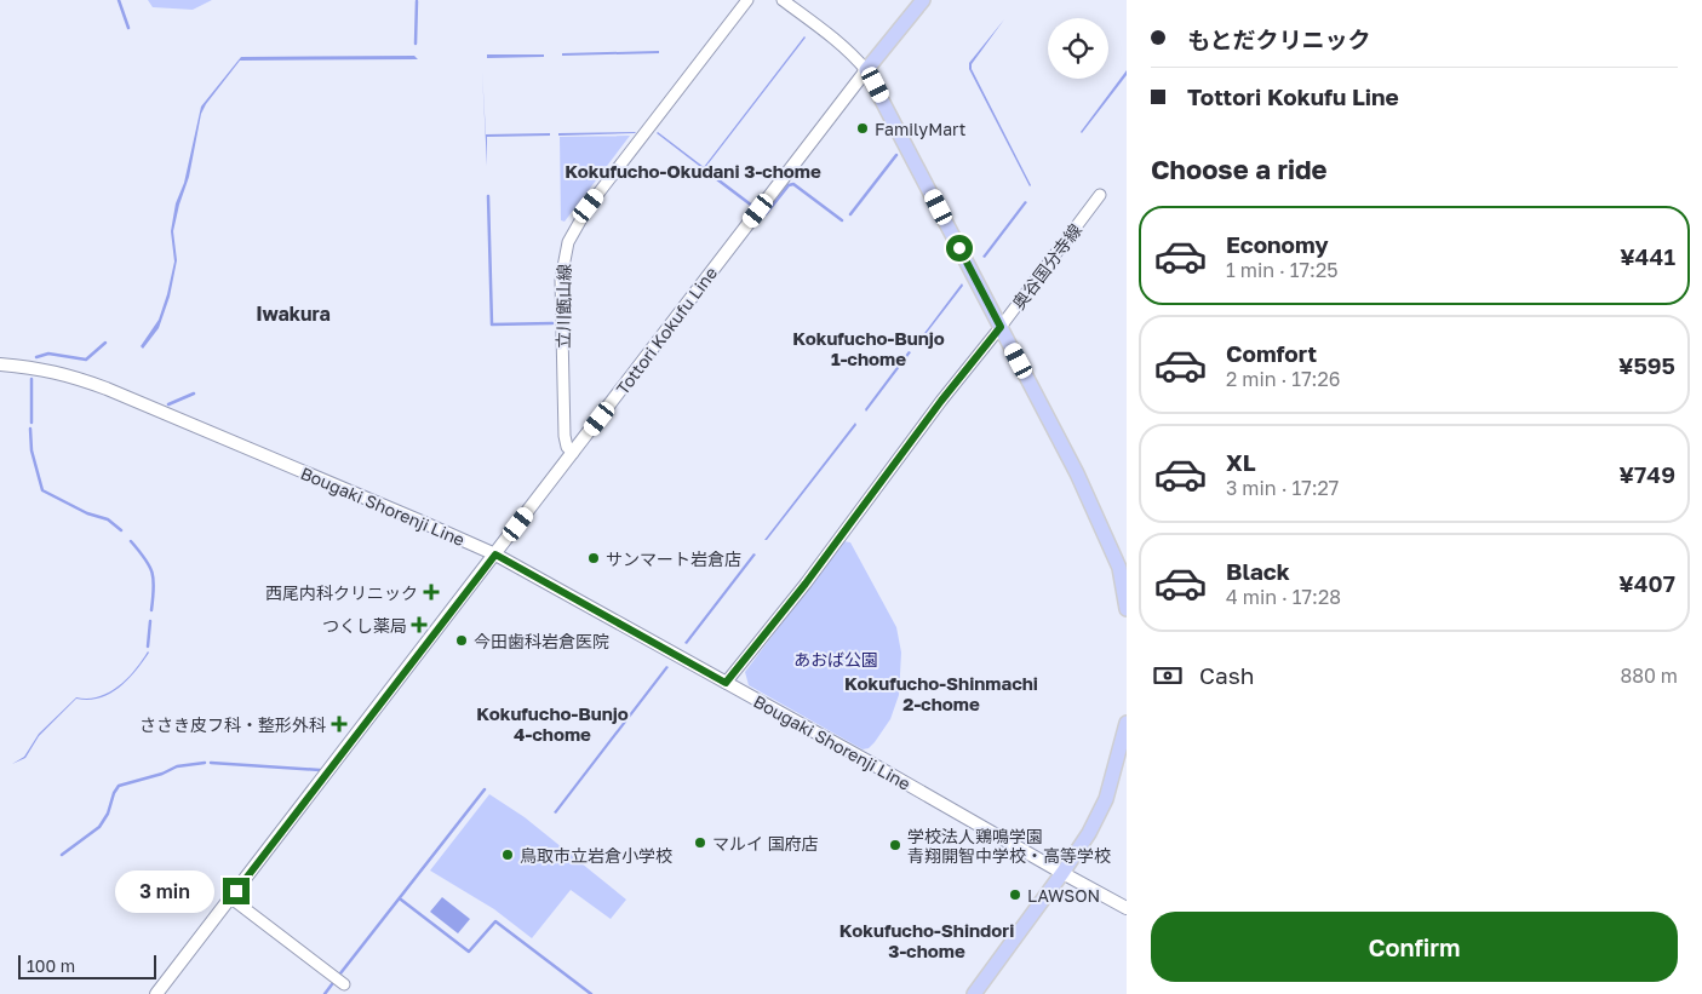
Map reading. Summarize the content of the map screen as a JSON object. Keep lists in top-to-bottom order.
{
  "streets": {
    "main road": ["Tottori Kokufu Line", "Bougaki Shorenji Line"],
    "street": ["奥谷国分寺線", "立川甑山線"]
  },
  "crossings": [
    ["奥谷国分寺線", "Bougaki Shorenji Line"],
    ["立川甑山線", "Tottori Kokufu Line"],
    ["Tottori Kokufu Line", "Bougaki Shorenji Line"]
  ],
  "districts": [
    "Kokufucho-Okudani 3-chome",
    "Iwakura",
    "Kokufucho-Bunjo 1-chome",
    "Kokufucho-Shinmachi 2-chome",
    "Kokufucho-Bunjo 4-chome",
    "Kokufucho-Shindori 3-chome"
  ],
  "parks": ["あおば公園"],
  "places": {
    "other": [
      "FamilyMart",
      "サンマート岩倉店",
      "今田歯科岩倉医院",
      "マルイ 国府店",
      "学校法人鶏鳴学園 青翔開智中学校・高等学校",
      "鳥取市立岩倉小学校",
      "LAWSON"
    ],
    "health": ["西尾内科クリニック", "つくし薬局", "ささき皮フ科・整形外科"]
  },
  "scale_bar": "100 m",
  "page": {
    "banner": ["もとだクリニック", "Tottori Kokufu Line"],
    "heading": "Choose a ride",
    "list": [
      {
        "name": "Economy",
        "note": "1 min · 17:25",
        "value": "¥441"
      },
      {
        "name": "Comfort",
        "note": "2 min · 17:26",
        "value": "¥595"
      },
      {
        "name": "XL",
        "note": "3 min · 17:27",
        "value": "¥749"
      },
      {
        "name": "Black",
        "note": "4 min · 17:28",
        "value": "¥407"
      }
    ],
    "pay": ["Cash", "880 m"],
    "bubble": "3 min",
    "buttons": "Confirm",
    "scale": "100 m"
  }
}
